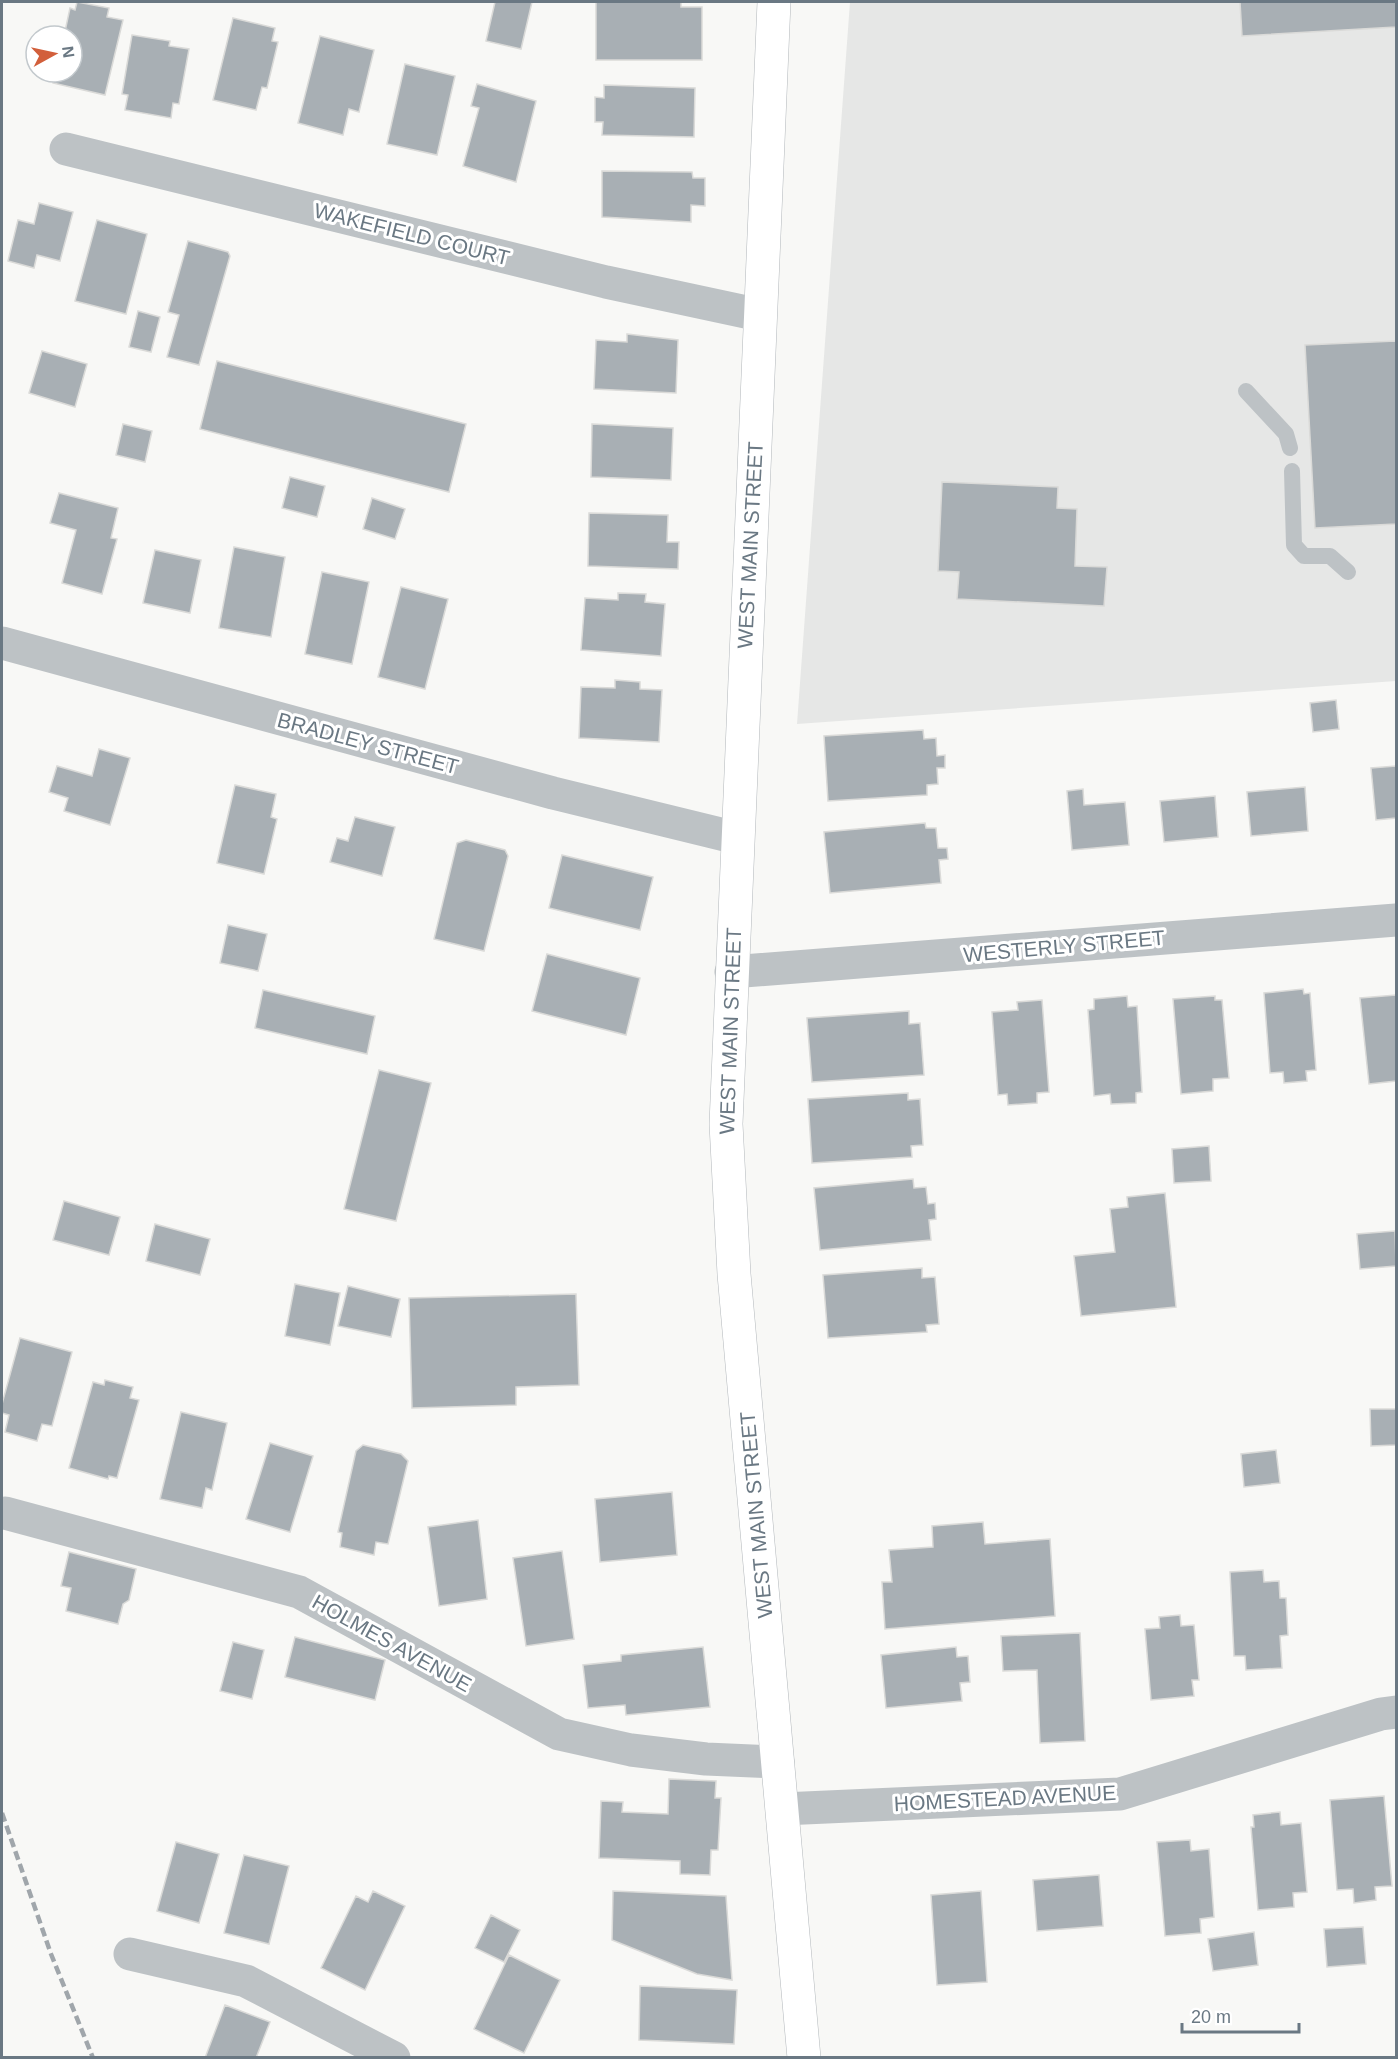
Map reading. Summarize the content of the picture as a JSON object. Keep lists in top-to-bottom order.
{
  "streets": {
    "main road": ["WEST MAIN STREET"],
    "street": [
      "WAKEFIELD COURT",
      "BRADLEY STREET",
      "WESTERLY STREET",
      "HOLMES AVENUE",
      "HOMESTEAD AVENUE"
    ]
  },
  "crossings": [
    ["WAKEFIELD COURT", "WEST MAIN STREET"],
    ["WEST MAIN STREET", "BRADLEY STREET"],
    ["WEST MAIN STREET", "WESTERLY STREET"],
    ["WEST MAIN STREET", "HOLMES AVENUE"],
    ["WEST MAIN STREET", "HOMESTEAD AVENUE"]
  ],
  "scale_bar": "20 m",
  "north": "right"
}
